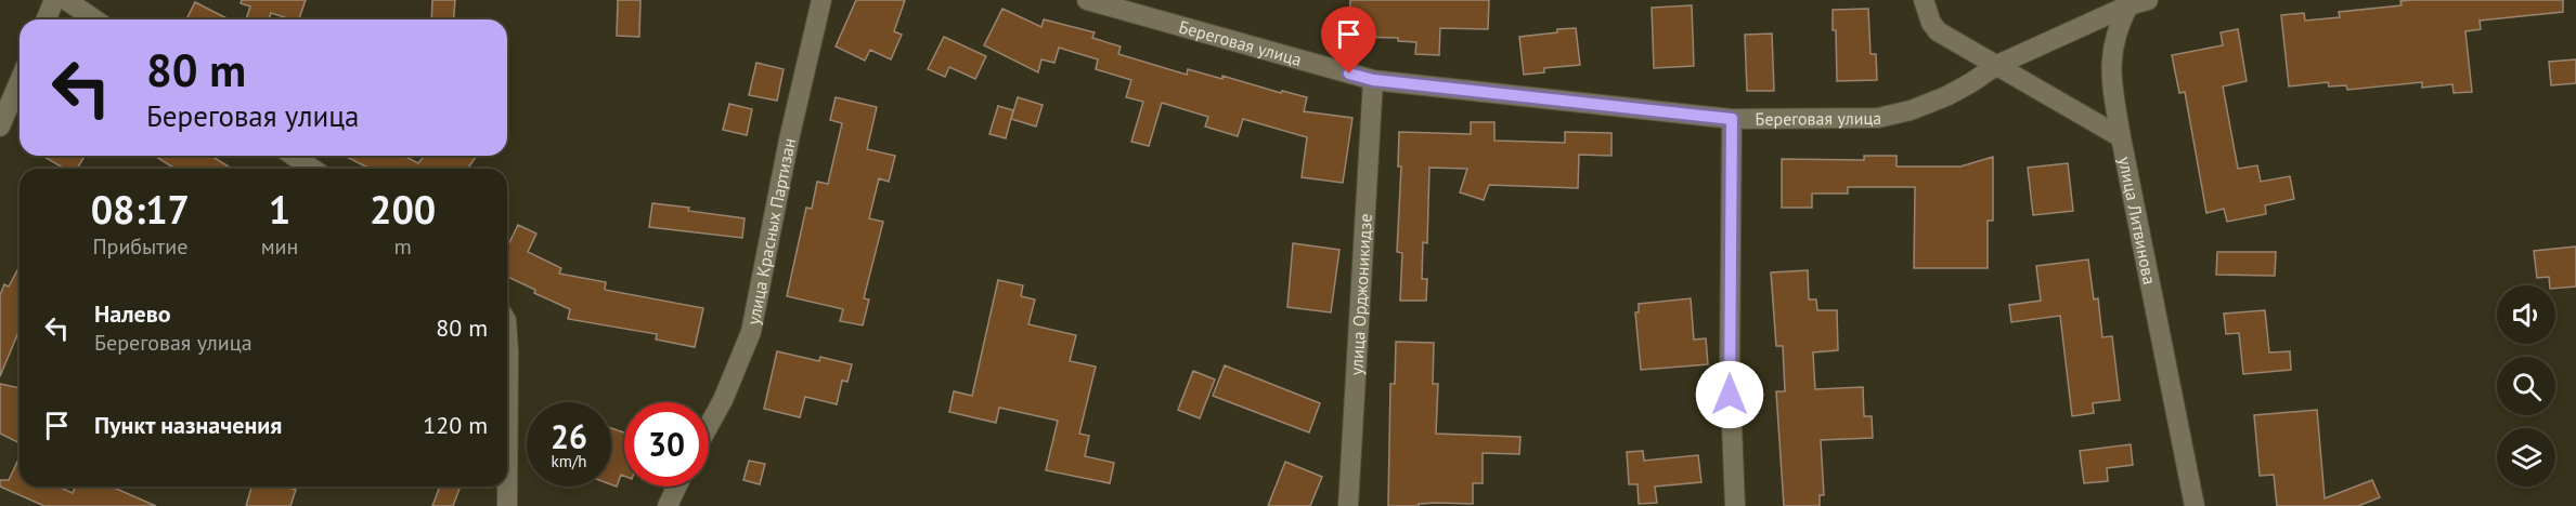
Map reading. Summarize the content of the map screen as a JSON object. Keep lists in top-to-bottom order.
{
  "streets": {
    "street": [
      "Береговая улица",
      "улица Литвинова",
      "улица Красных Партизан",
      "улица Орджоникидзе"
    ]
  },
  "crossings": [
    ["Береговая улица", "улица Литвинова"],
    ["Береговая улица", "улица Орджоникидзе"]
  ],
  "page": {
    "turn": ["80 m", "Береговая улица"],
    "eta": [
      "08:17",
      "Прибытие",
      "1",
      "мин",
      "200",
      "m"
    ],
    "list": [
      {
        "name": "Налево",
        "note": "Береговая улица",
        "value": "80 m"
      },
      {
        "name": "Пункт назначения",
        "value": "120 m"
      }
    ],
    "speed": "26 km/h",
    "limit": "30"
  }
}
